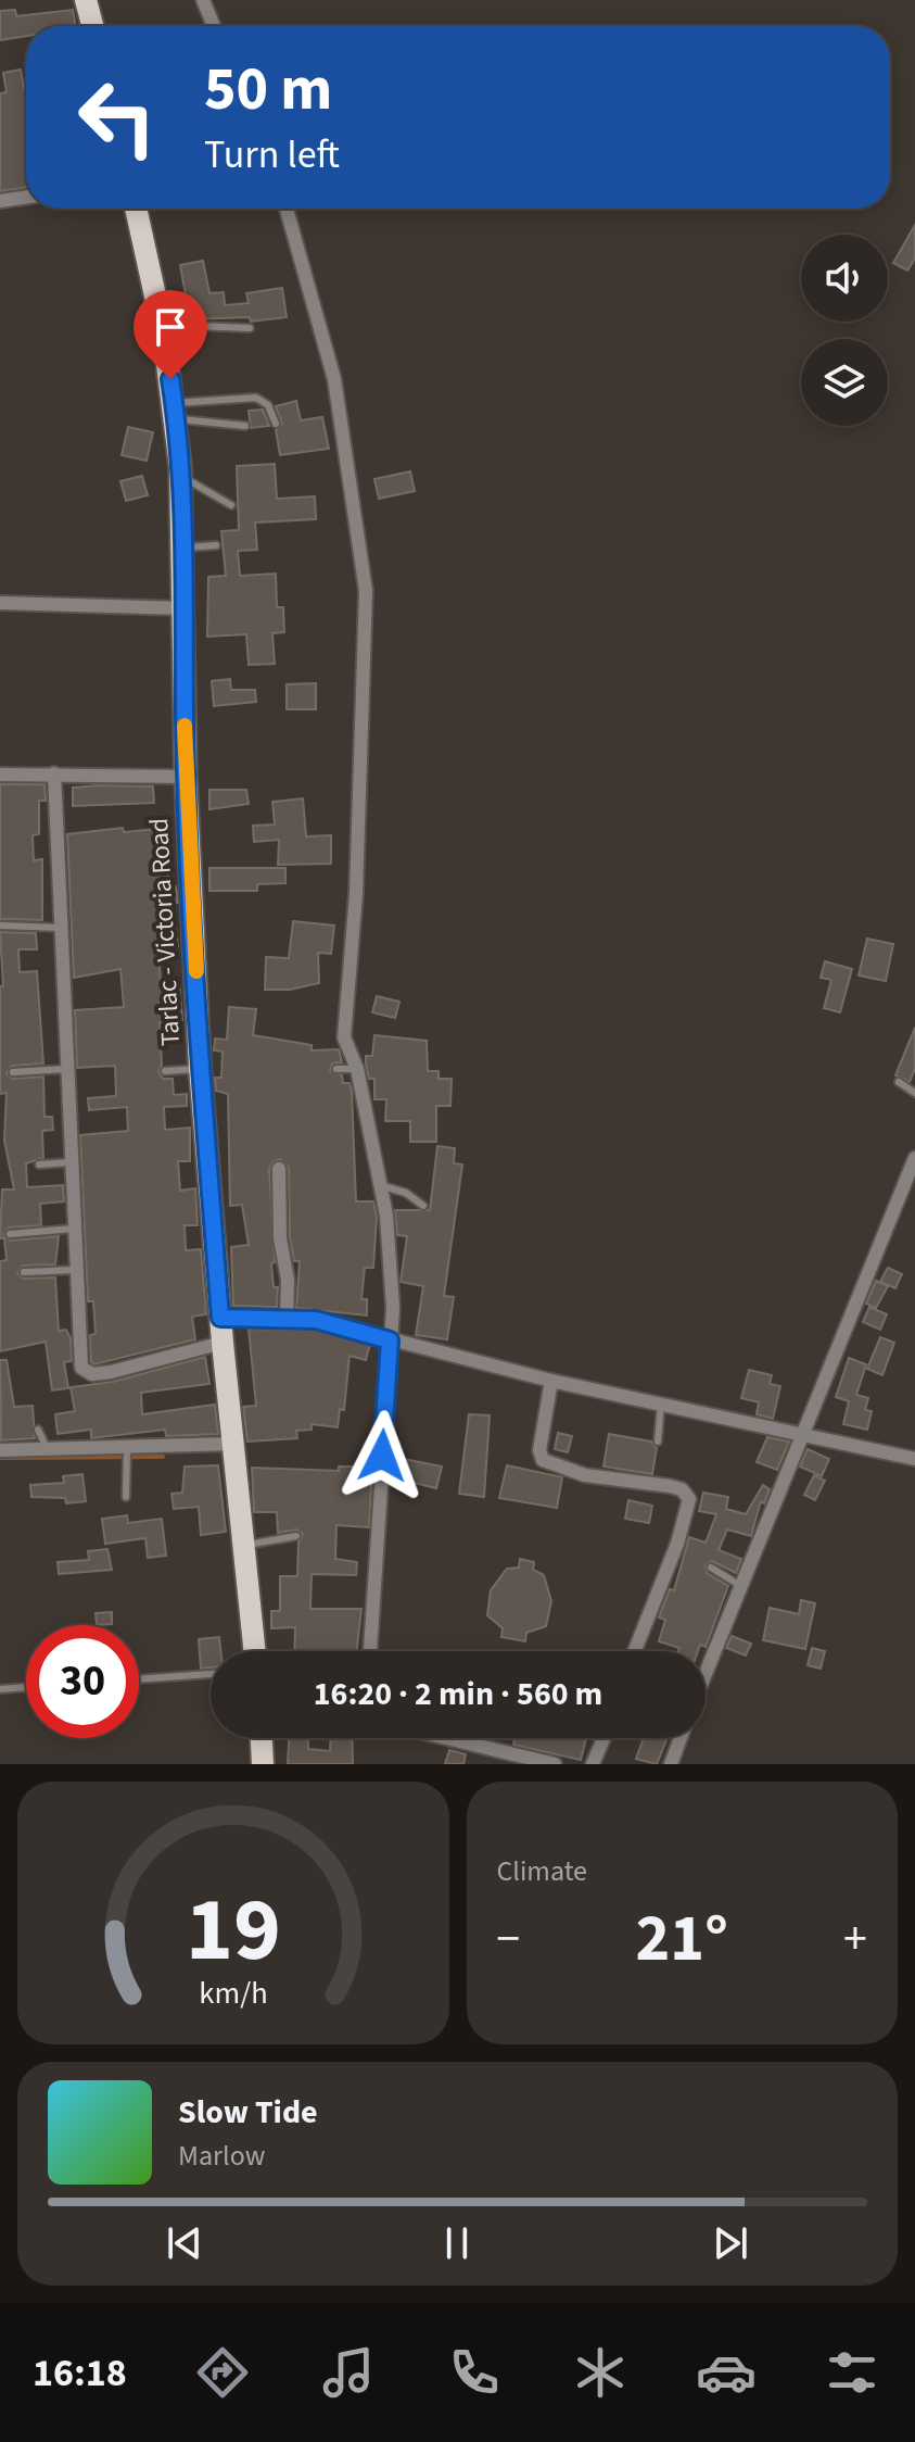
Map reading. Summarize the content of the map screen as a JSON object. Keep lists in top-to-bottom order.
{
  "streets": {
    "main road": ["Tarlac - Victoria Road"]
  },
  "page": {
    "turn": ["50 m", "Turn left"],
    "limit": "30",
    "trip": "16:20 · 2 min · 560 m",
    "tile": "Climate",
    "heat": ["−", "21°", "+"],
    "song": ["Slow Tide", "Marlow"],
    "tabs": "16:18",
    "gauge": ["19", "km/h"]
  }
}
